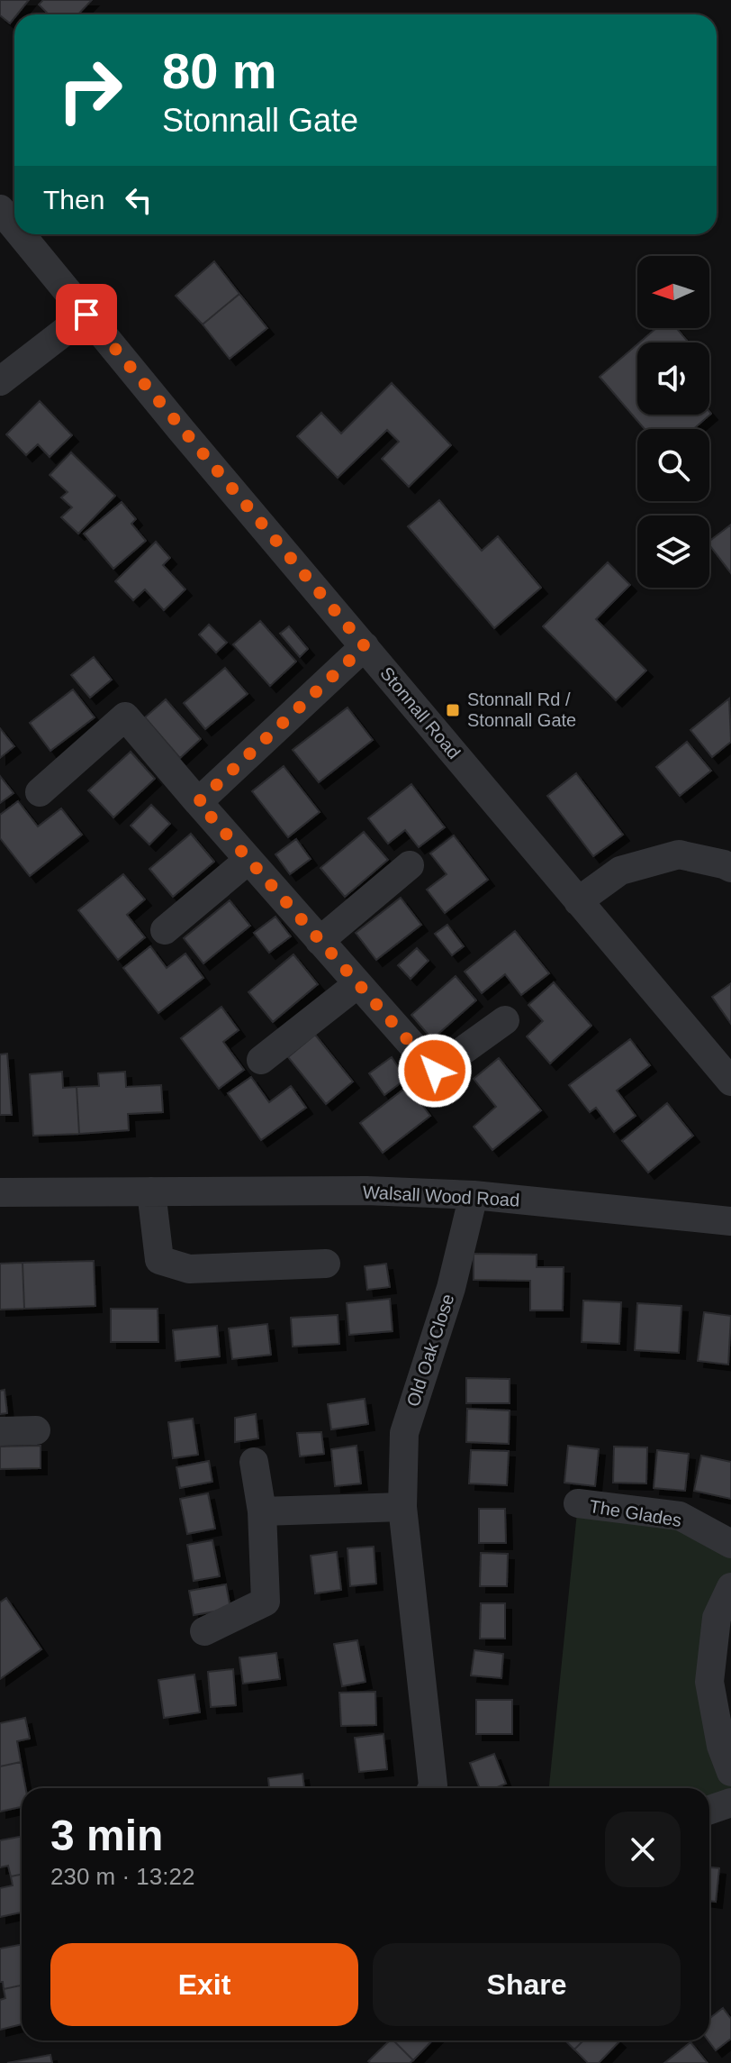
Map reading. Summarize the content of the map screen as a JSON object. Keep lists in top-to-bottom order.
{
  "streets": {
    "street": [
      "Stonnall Road",
      "Walsall Wood Road",
      "Old Oak Close",
      "The Glades"
    ]
  },
  "crossings": [
    ["Walsall Wood Road", "Old Oak Close"]
  ],
  "places": {
    "transit": ["Stonnall Rd / Stonnall Gate"]
  },
  "north": "left",
  "page": {
    "turn": ["80 m", "Stonnall Gate"],
    "then": "Then",
    "heading": ["3 min", "230 m · 13:22"],
    "buttons": ["Exit", "Share"]
  }
}
